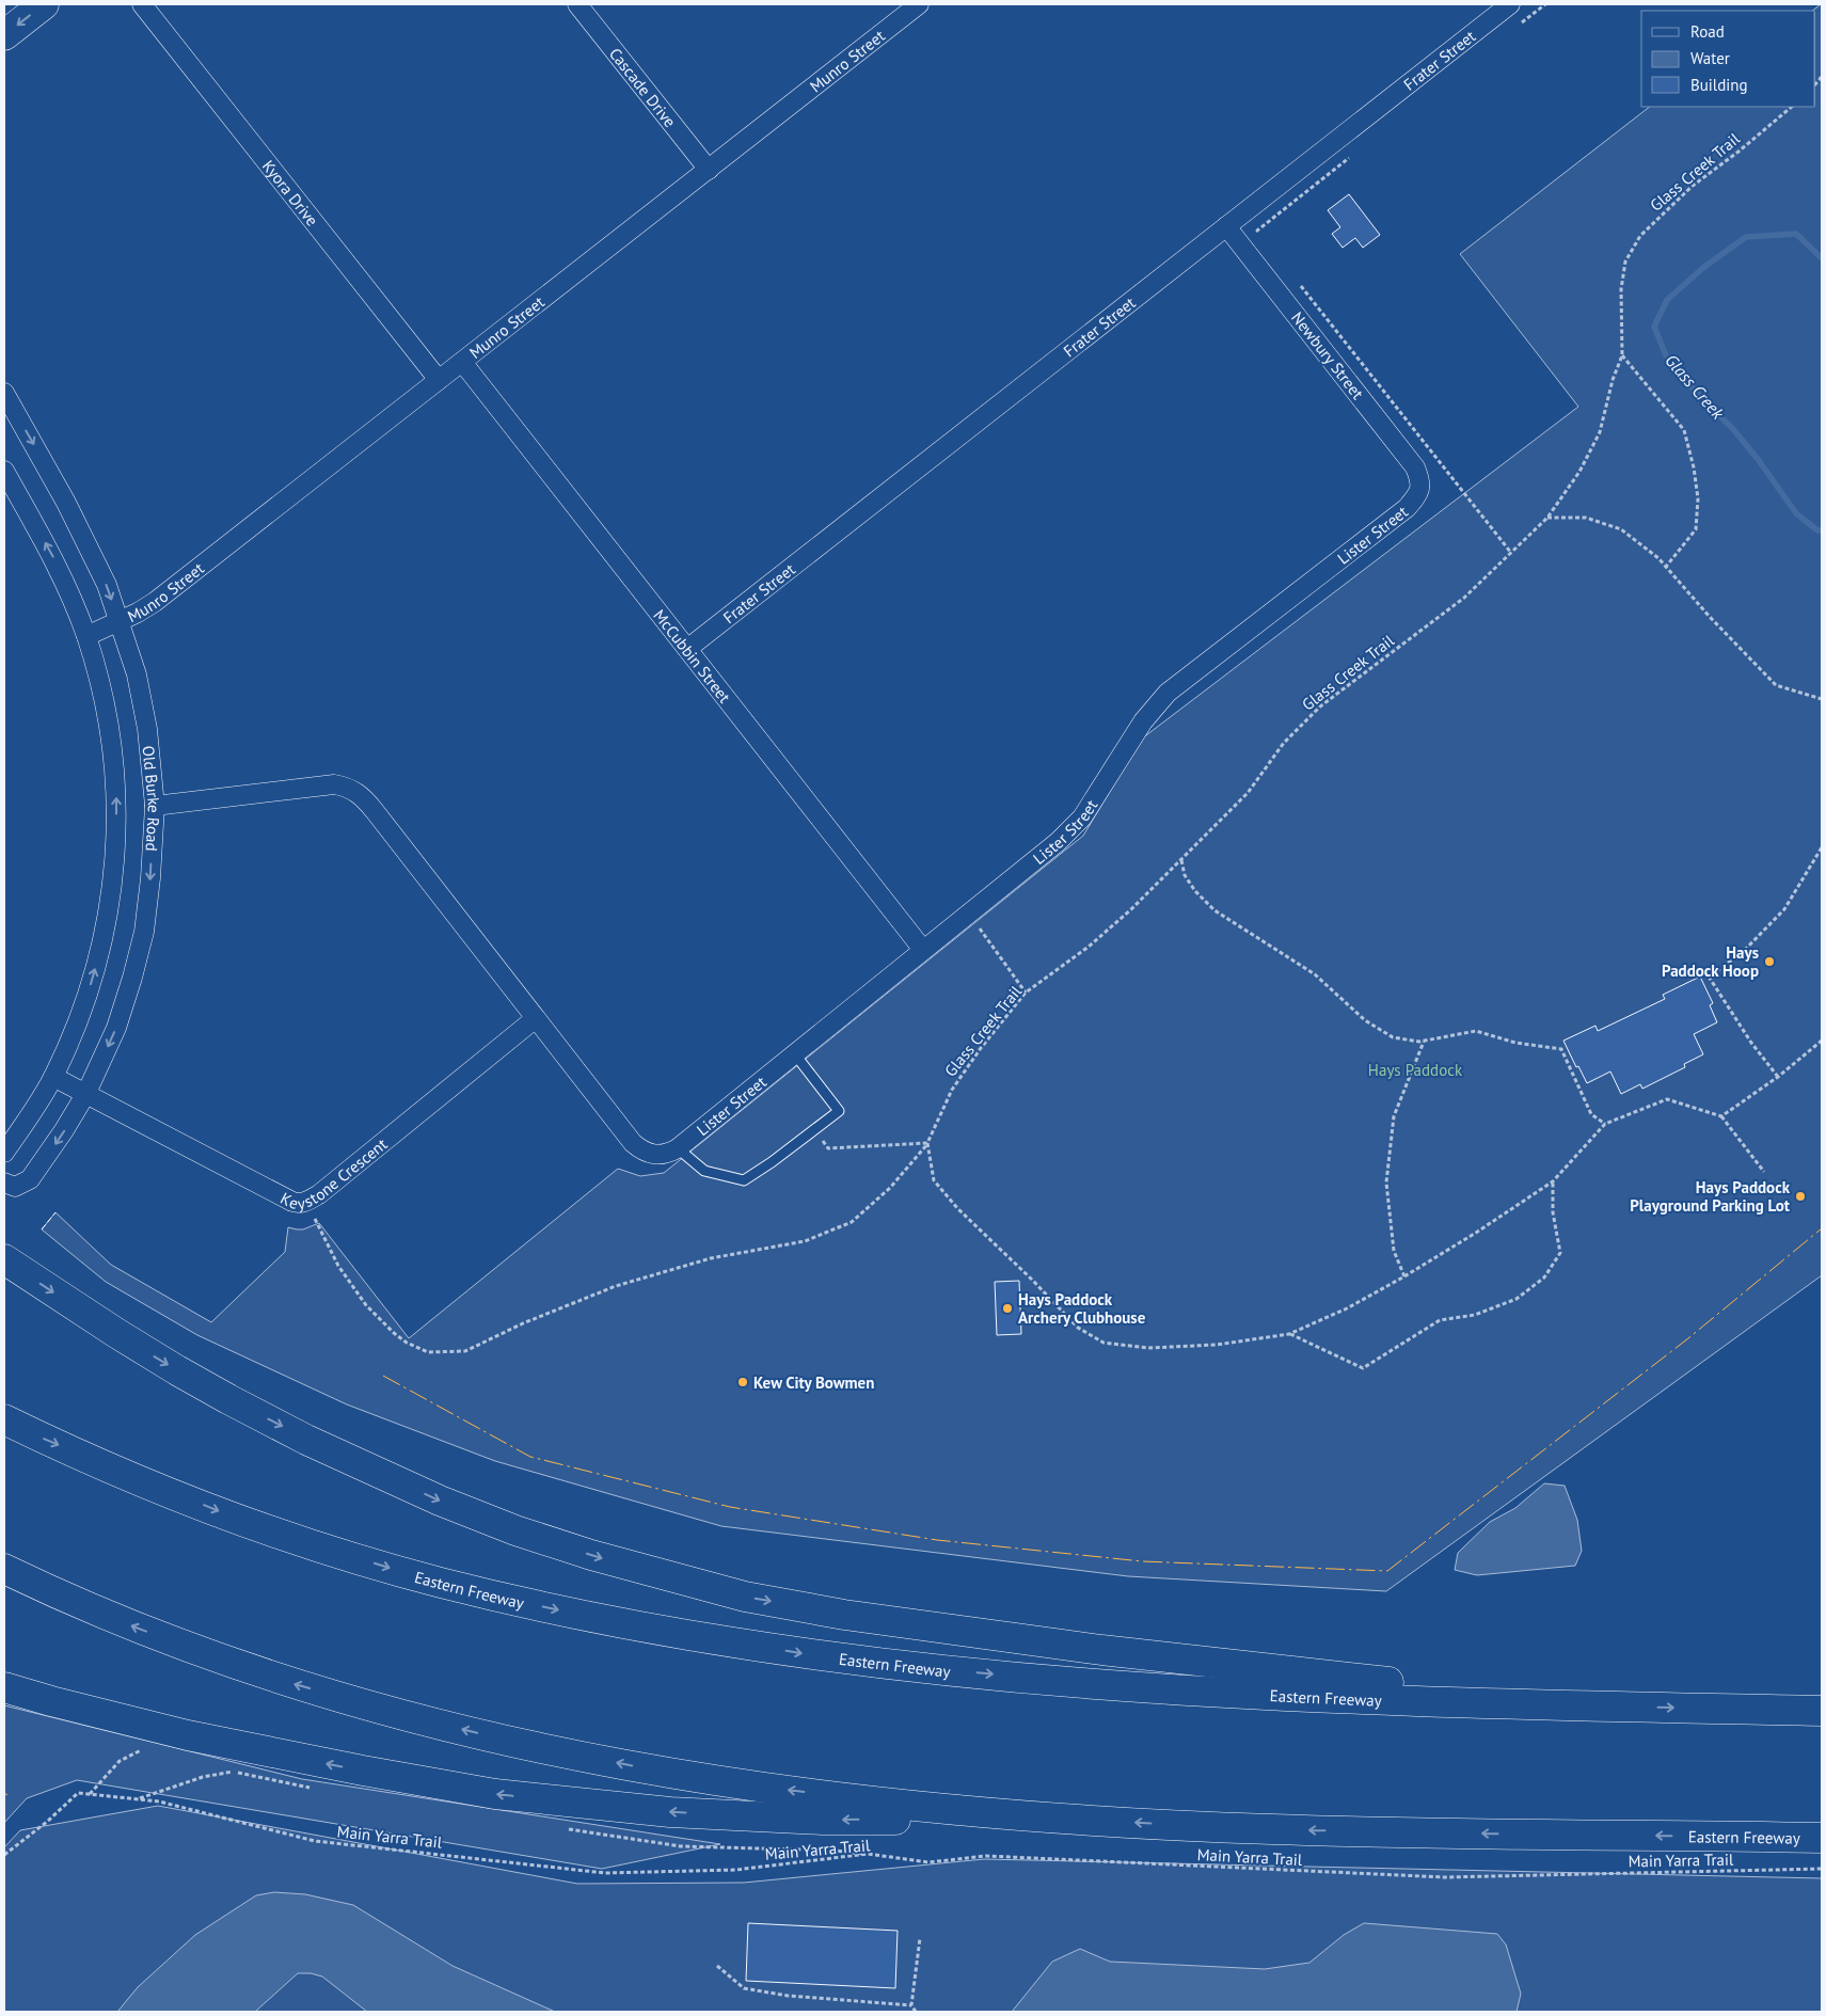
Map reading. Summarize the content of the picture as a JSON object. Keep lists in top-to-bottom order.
{
  "streets": {
    "main road": ["Eastern Freeway"],
    "street": [
      "Frater Street",
      "Munro Street",
      "Cascade Drive",
      "Kyora Drive",
      "Newbury Street",
      "Lister Street",
      "McCubbin Street",
      "Old Burke Road",
      "Keystone Crescent"
    ],
    "path": ["Glass Creek Trail", "Main Yarra Trail"]
  },
  "crossings": [
    ["Frater Street", "Newbury Street"],
    ["Frater Street", "McCubbin Street"],
    ["Munro Street", "Cascade Drive"],
    ["Munro Street", "Kyora Drive"],
    ["Munro Street", "McCubbin Street"],
    ["Munro Street", "Old Burke Road"],
    ["Glass Creek Trail", "Keystone Crescent"],
    ["Newbury Street", "Lister Street"],
    ["Lister Street", "McCubbin Street"],
    ["Old Burke Road", "Keystone Crescent"]
  ],
  "water": ["Glass Creek"],
  "parks": ["Hays Paddock"],
  "places": [
    "Hays Paddock Hoop",
    "Hays Paddock Playground Parking Lot",
    "Hays Paddock Archery Clubhouse",
    "Kew City Bowmen"
  ],
  "legend": ["Road", "Water", "Building"]
}
